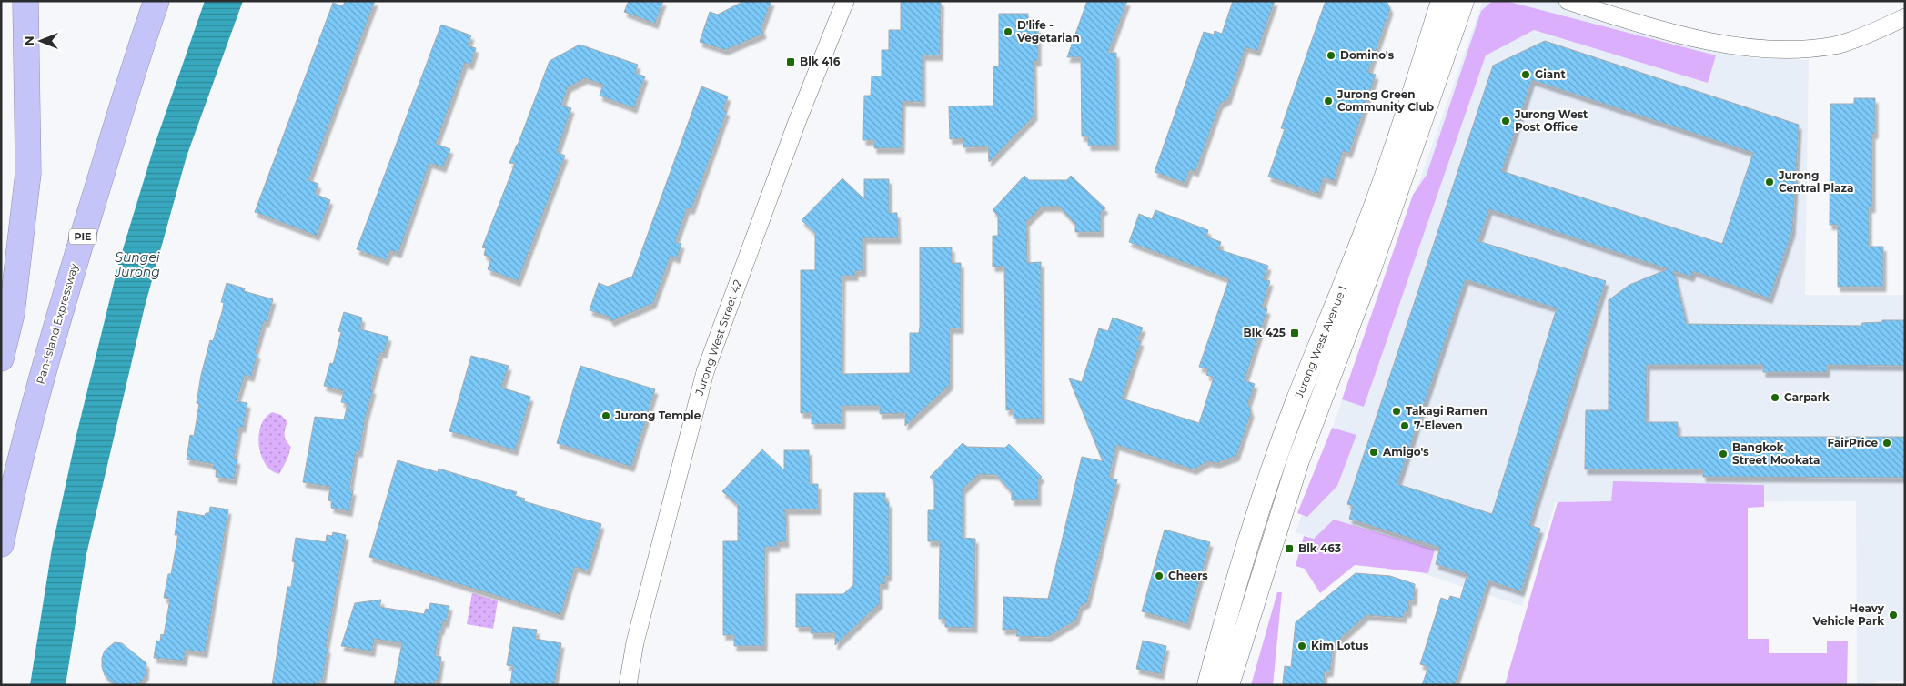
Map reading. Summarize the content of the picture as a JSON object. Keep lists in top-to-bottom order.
{
  "streets": {
    "highway": ["PIE", "Pan-Island Expressway"],
    "street": ["Jurong West Street 42", "Jurong West Avenue 1"]
  },
  "water": ["Sungei Jurong"],
  "places": {
    "other": [
      "D'life - Vegetarian",
      "Domino's",
      "Giant",
      "Jurong Green Community Club",
      "Jurong West Post Office",
      "Jurong Central Plaza",
      "Carpark",
      "Takagi Ramen",
      "Jurong Temple",
      "7-Eleven",
      "FairPrice",
      "Amigo's",
      "Bangkok Street Mookata",
      "Cheers",
      "Heavy Vehicle Park",
      "Kim Lotus"
    ],
    "transit": ["Blk 416", "Blk 425", "Blk 463"]
  },
  "north": "left"
}
